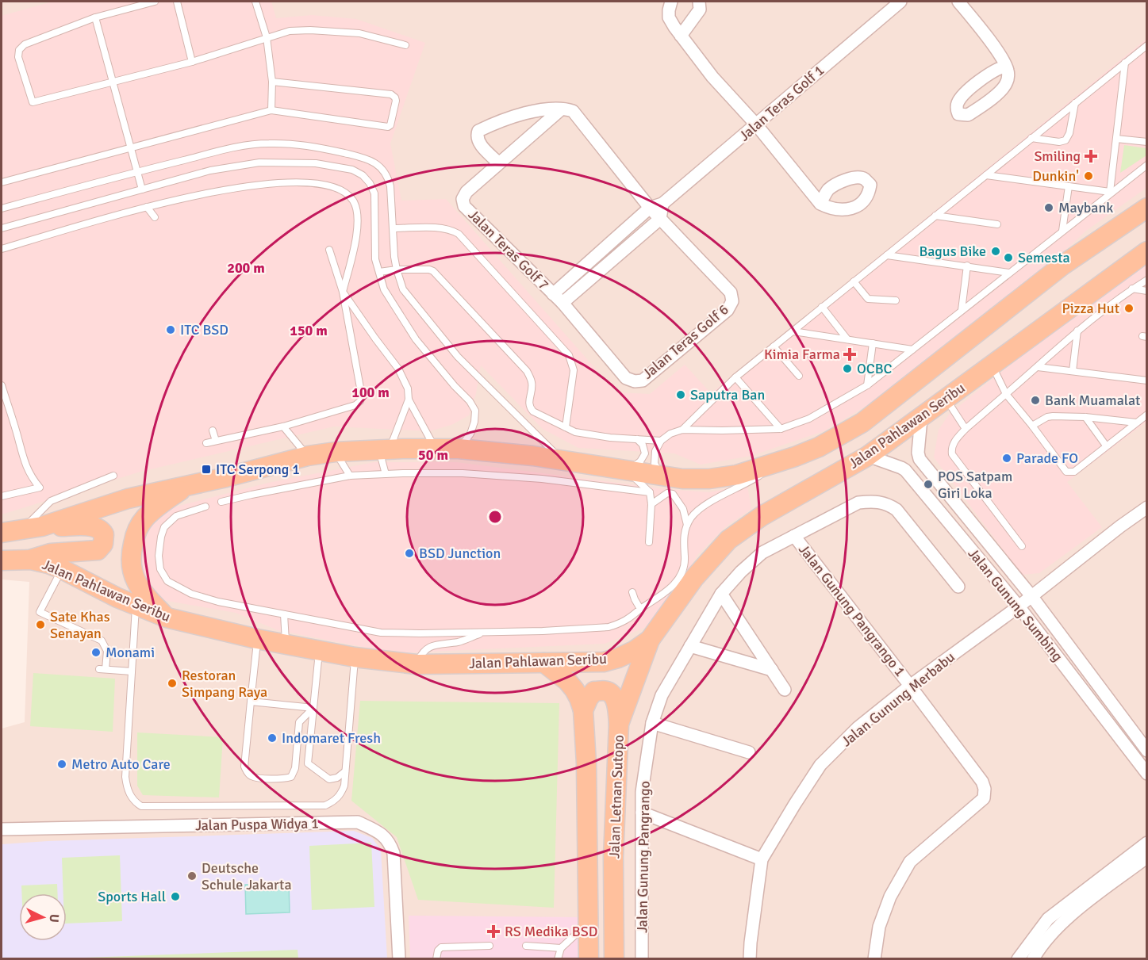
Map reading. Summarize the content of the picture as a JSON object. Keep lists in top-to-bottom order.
{
  "streets": {
    "main road": ["Jalan Pahlawan Seribu", "Jalan Letnan Sutopo"],
    "street": [
      "Jalan Teras Golf 1",
      "Jalan Teras Golf 7",
      "Jalan Teras Golf 6",
      "Jalan Gunung Sumbing",
      "Jalan Gunung Pangrango 1",
      "Jalan Gunung Merbabu",
      "Jalan Puspa Widya 1",
      "Jalan Gunung Pangrango"
    ]
  },
  "crossings": [
    ["Jalan Teras Golf 1", "Jalan Teras Golf 7"],
    ["Jalan Teras Golf 7", "Jalan Teras Golf 6"],
    ["Jalan Pahlawan Seribu", "Jalan Gunung Sumbing"],
    ["Jalan Pahlawan Seribu", "Jalan Letnan Sutopo"],
    ["Jalan Gunung Sumbing", "Jalan Gunung Merbabu"],
    ["Jalan Gunung Pangrango 1", "Jalan Gunung Merbabu"],
    ["Jalan Gunung Pangrango 1", "Jalan Gunung Pangrango"]
  ],
  "places": {
    "health": ["Smiling", "Kimia Farma", "RS Medika BSD"],
    "other": [
      "Dunkin'",
      "Maybank",
      "Bagus Bike",
      "Semesta",
      "Pizza Hut",
      "ITC BSD",
      "OCBC",
      "Saputra Ban",
      "Bank Muamalat",
      "Parade FO",
      "POS Satpam Giri Loka",
      "BSD Junction",
      "Sate Khas Senayan",
      "Monami",
      "Restoran Simpang Raya",
      "Indomaret Fresh",
      "Metro Auto Care",
      "Deutsche Schule Jakarta",
      "Sports Hall"
    ],
    "transit": ["ITC Serpong 1"]
  },
  "north": "right",
  "rings": [
    "200 m",
    "150 m",
    "100 m",
    "50 m"
  ]
}
